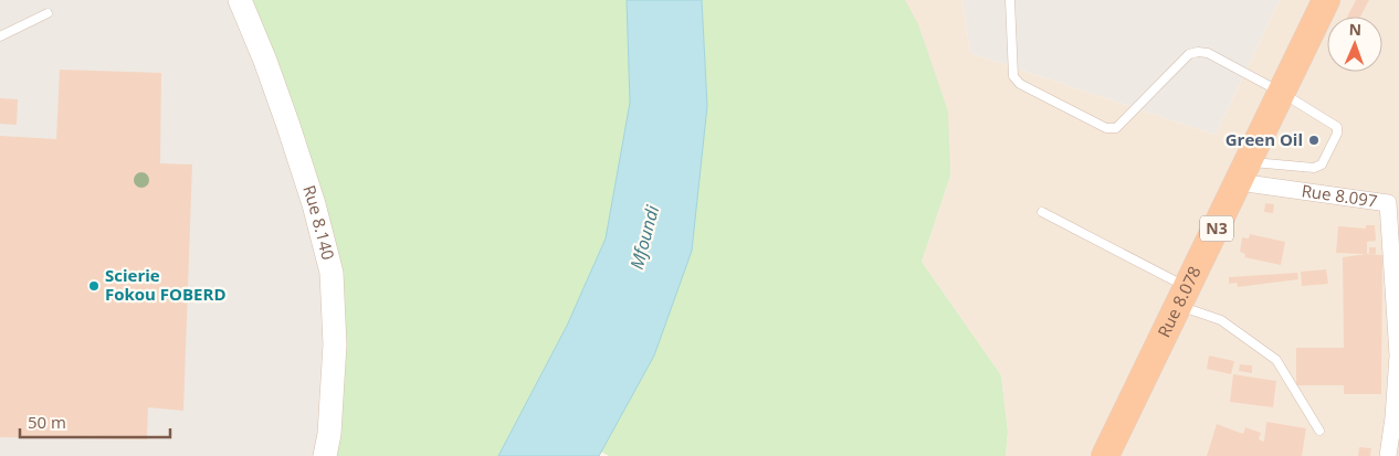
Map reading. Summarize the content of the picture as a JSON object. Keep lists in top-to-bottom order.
{
  "streets": {
    "highway": ["N3", "Rue 8.078"],
    "main road": ["Rue 8.140"],
    "street": ["Rue 8.097"]
  },
  "crossings": [
    ["Rue 8.097", "Rue 8.078"]
  ],
  "water": ["Mfoundi"],
  "places": ["Green Oil", "Scierie Fokou FOBERD"],
  "scale_bar": "50 m",
  "north": "top"
}
